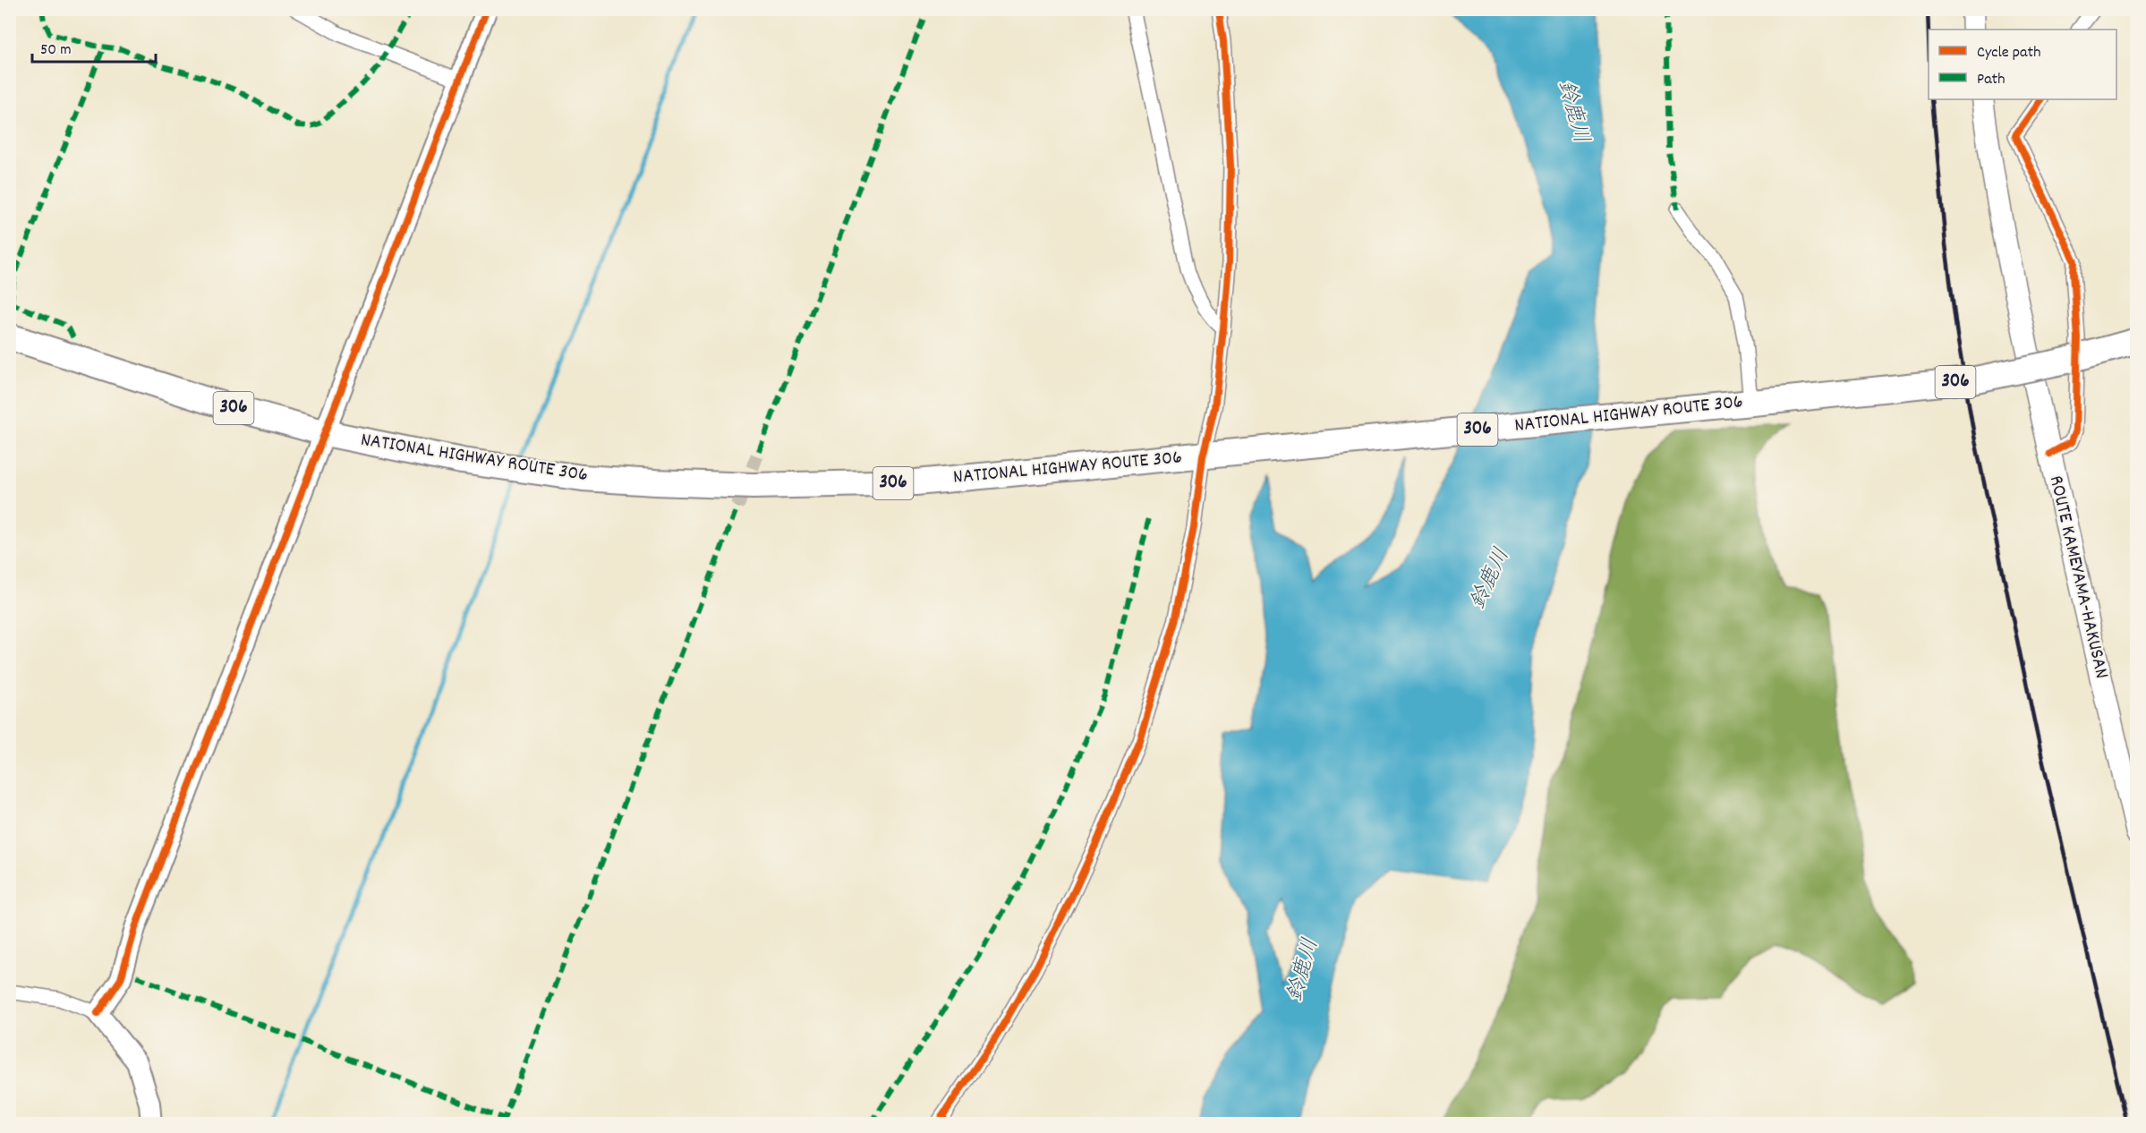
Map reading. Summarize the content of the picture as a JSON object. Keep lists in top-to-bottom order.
{
  "streets": {
    "highway": ["306", "NATIONAL HIGHWAY ROUTE 306"],
    "main road": ["ROUTE KAMEYAMA-HAKUSAN"]
  },
  "water": ["鈴鹿川"],
  "legend": ["Cycle path", "Path"],
  "scale_bar": "50 m"
}
